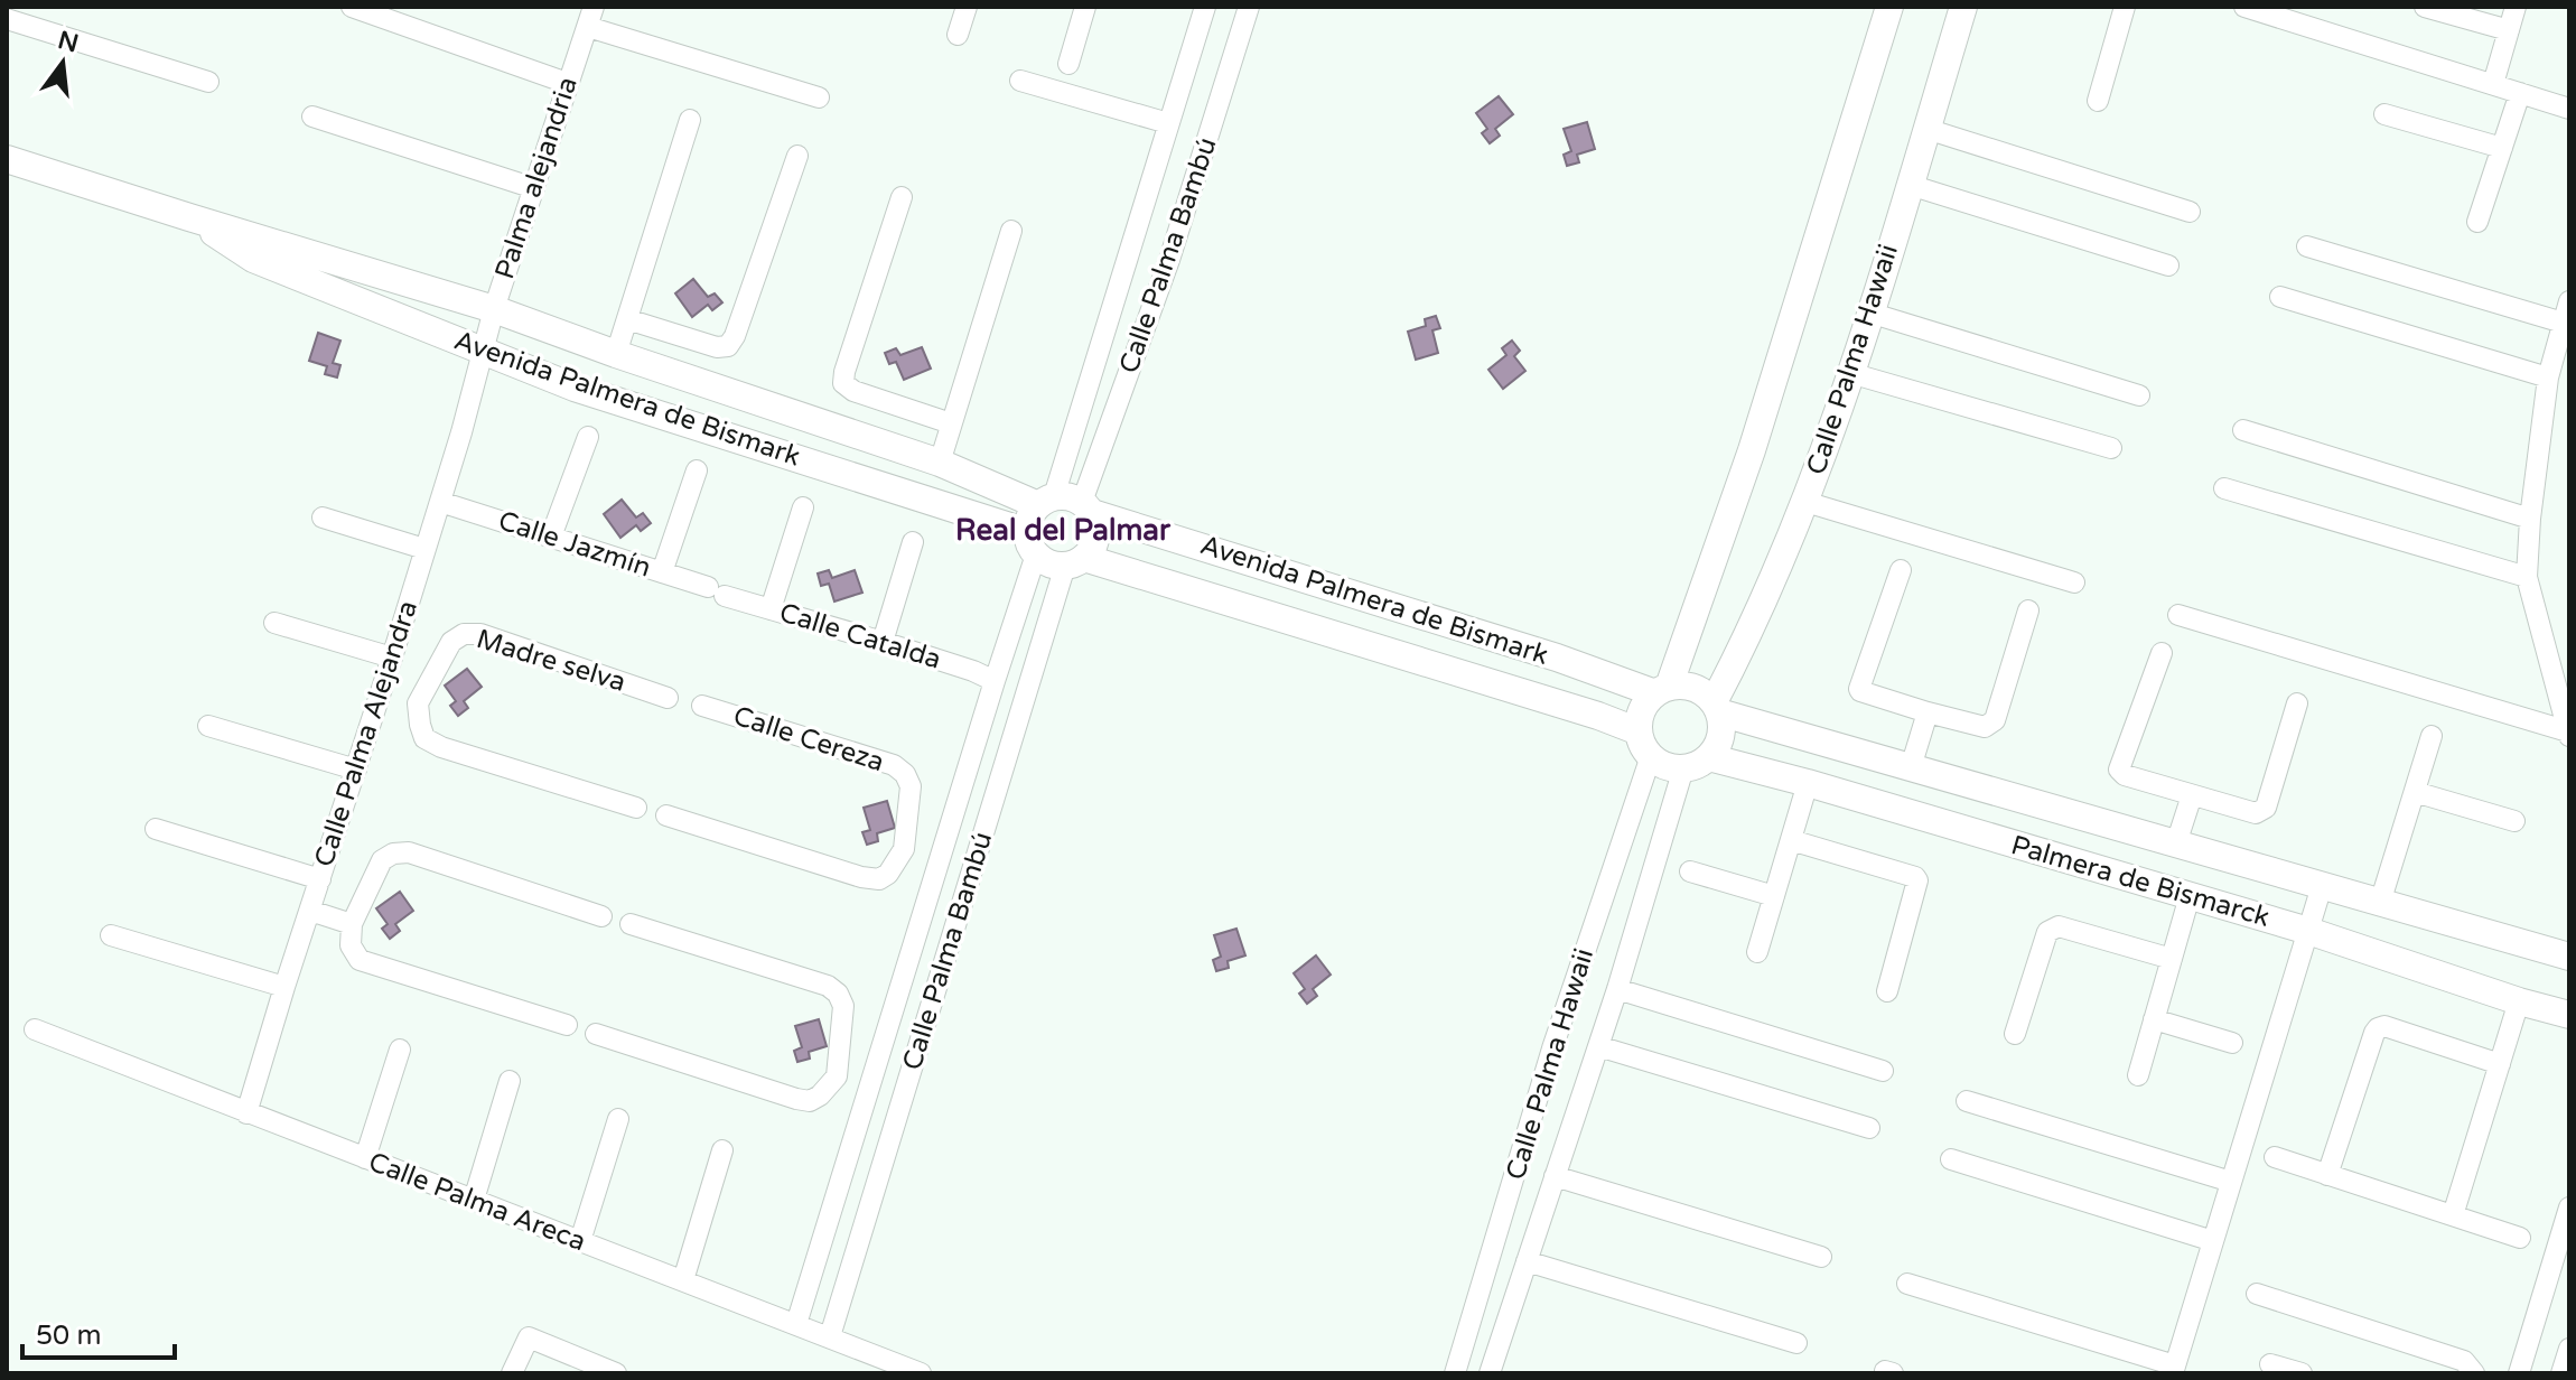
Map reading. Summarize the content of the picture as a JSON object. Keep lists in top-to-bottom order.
{
  "streets": {
    "street": [
      "Palma alejandria",
      "Calle Palma Bambú",
      "Calle Palma Hawaii",
      "Avenida Palmera de Bismark",
      "Calle Jazmín",
      "Calle Catalda",
      "Madre selva",
      "Calle Palma Alejandra",
      "Calle Cereza",
      "Palmera de Bismarck",
      "Calle Palma Areca"
    ]
  },
  "crossings": [
    ["Palma alejandria", "Avenida Palmera de Bismark"],
    ["Palma alejandria", "Calle Palma Alejandra"],
    ["Calle Palma Bambú", "Avenida Palmera de Bismark"],
    ["Calle Palma Bambú", "Calle Catalda"],
    ["Calle Palma Bambú", "Calle Palma Areca"],
    ["Calle Palma Hawaii", "Avenida Palmera de Bismark"],
    ["Calle Palma Hawaii", "Palmera de Bismarck"],
    ["Avenida Palmera de Bismark", "Calle Palma Alejandra"],
    ["Avenida Palmera de Bismark", "Palmera de Bismarck"],
    ["Calle Jazmín", "Calle Catalda"],
    ["Calle Jazmín", "Calle Palma Alejandra"],
    ["Calle Palma Alejandra", "Calle Palma Areca"]
  ],
  "districts": ["Real del Palmar"],
  "scale_bar": "50 m",
  "north": "top"
}
